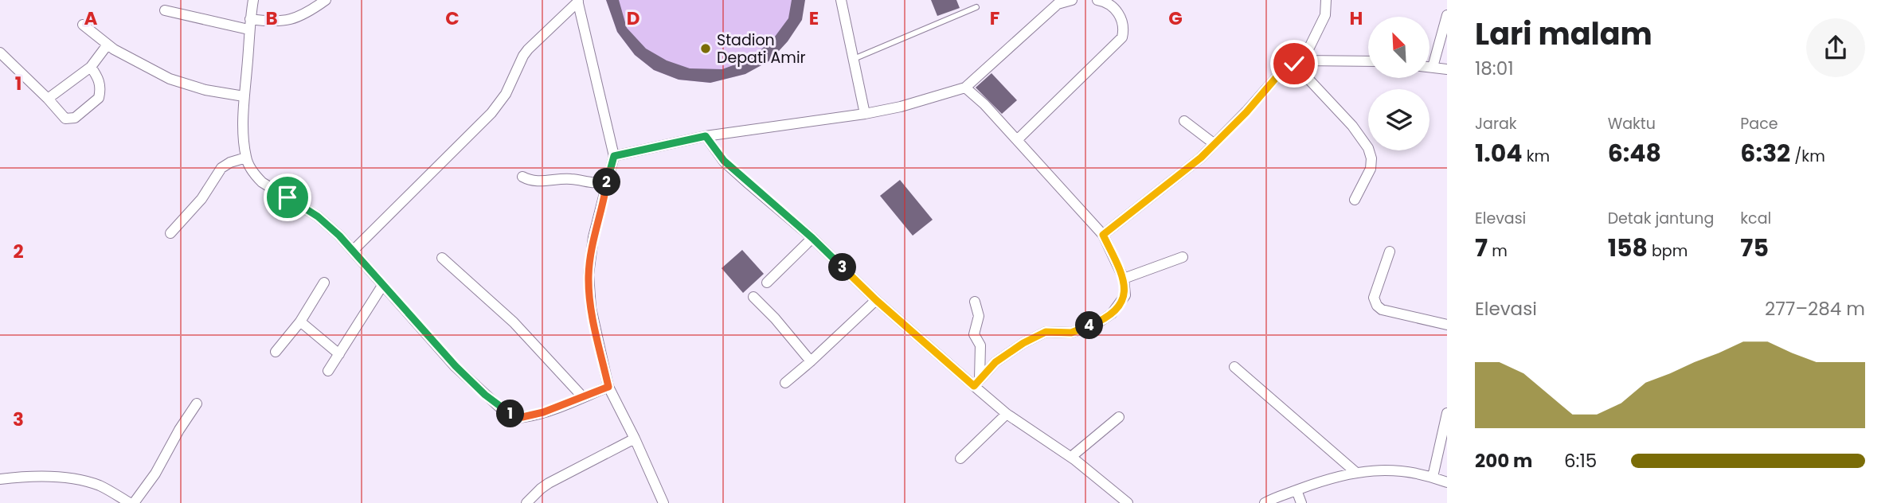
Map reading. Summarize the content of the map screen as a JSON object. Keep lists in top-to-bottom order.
{
  "places": ["Stadion Depati Amir"],
  "north": "top left",
  "page": {
    "heading": ["Lari malam", "18:01"],
    "stats": [
      ["Jarak", "1.04 km"],
      ["Waktu", "6:48"],
      ["Pace", "6:32 /km"],
      ["Elevasi", "7 m"],
      ["Detak jantung", "158 bpm"],
      ["kcal", "75"]
    ],
    "pins": [
      "2",
      "3",
      "4",
      "1"
    ],
    "chart": ["Elevasi", "277–284 m"],
    "list": [
      {
        "name": "200 m",
        "note": "6:15"
      }
    ]
  },
  "grid": {
    "columns": [
      "A",
      "B",
      "C",
      "D",
      "E",
      "F",
      "G",
      "H"
    ],
    "rows": ["1", "2", "3"]
  }
}
